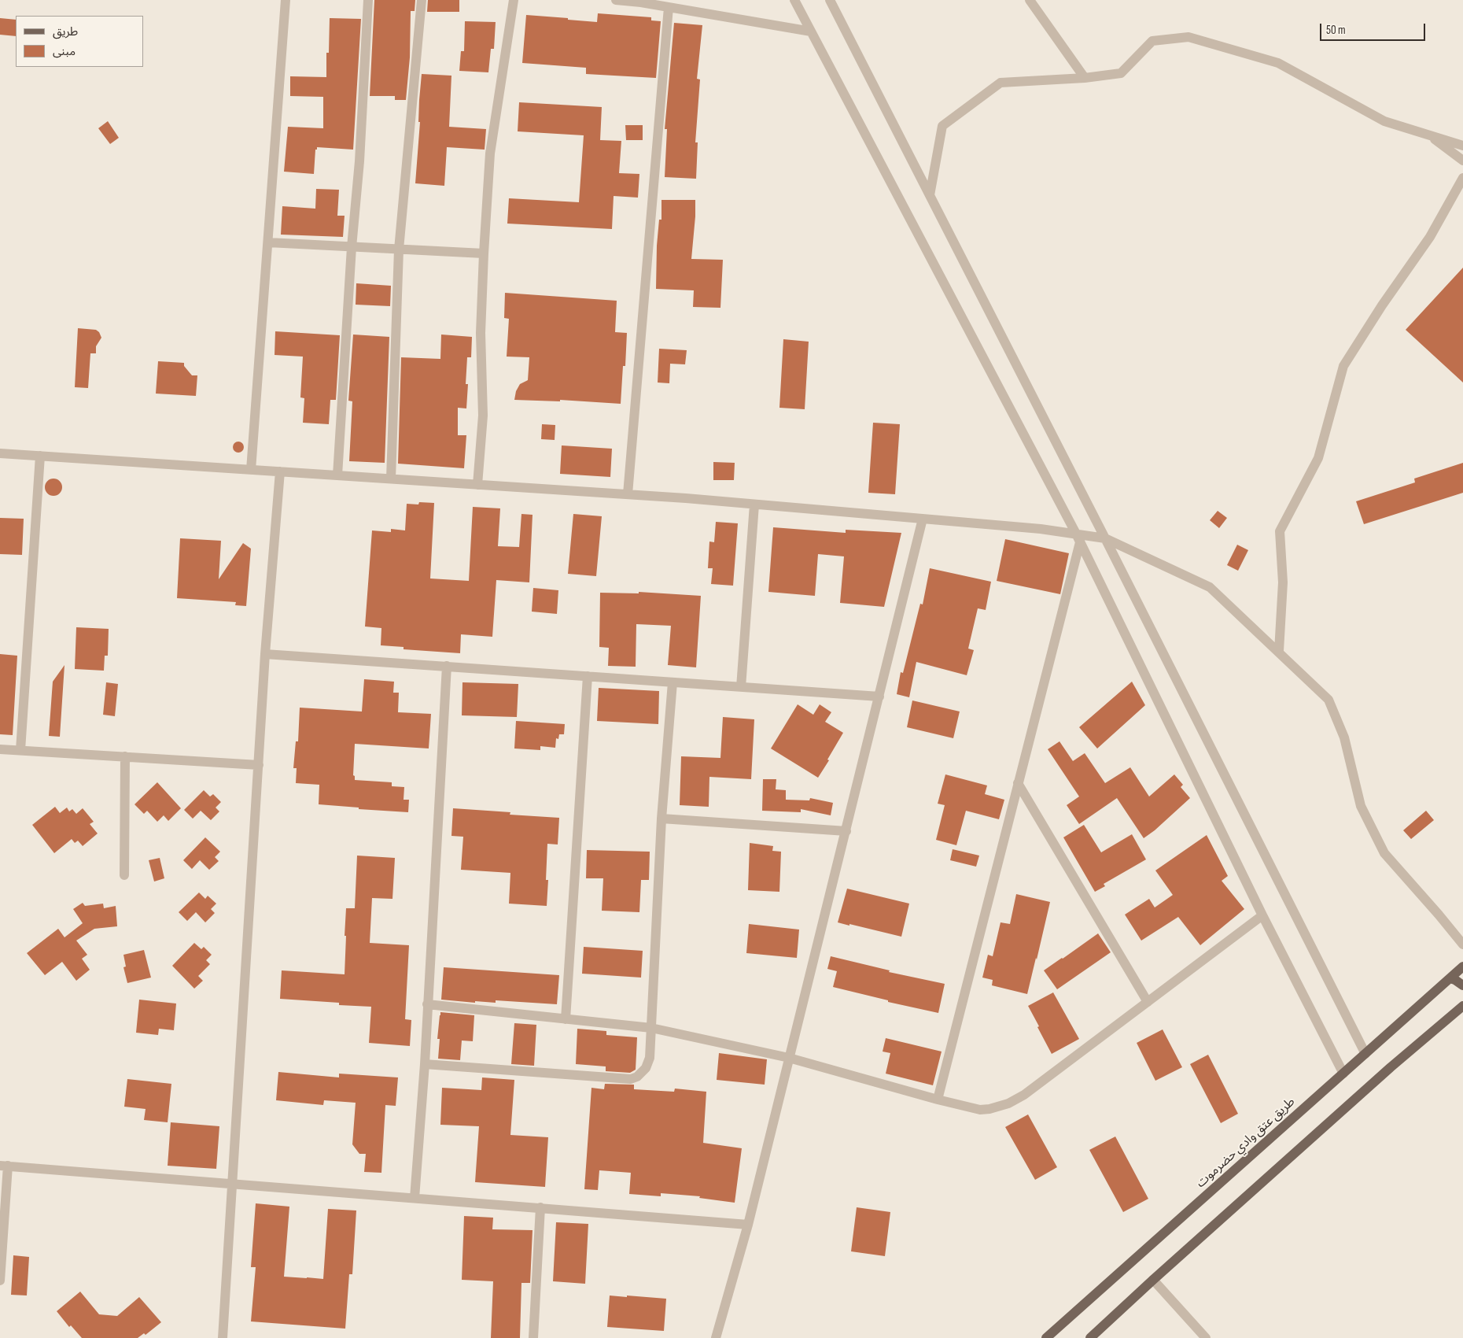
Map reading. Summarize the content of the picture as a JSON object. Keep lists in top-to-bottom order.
{
  "streets": {
    "main road": ["طريق عتق وادي حضرموت"]
  },
  "legend": ["طريق", "مبنى"],
  "scale_bar": "50 m"
}
